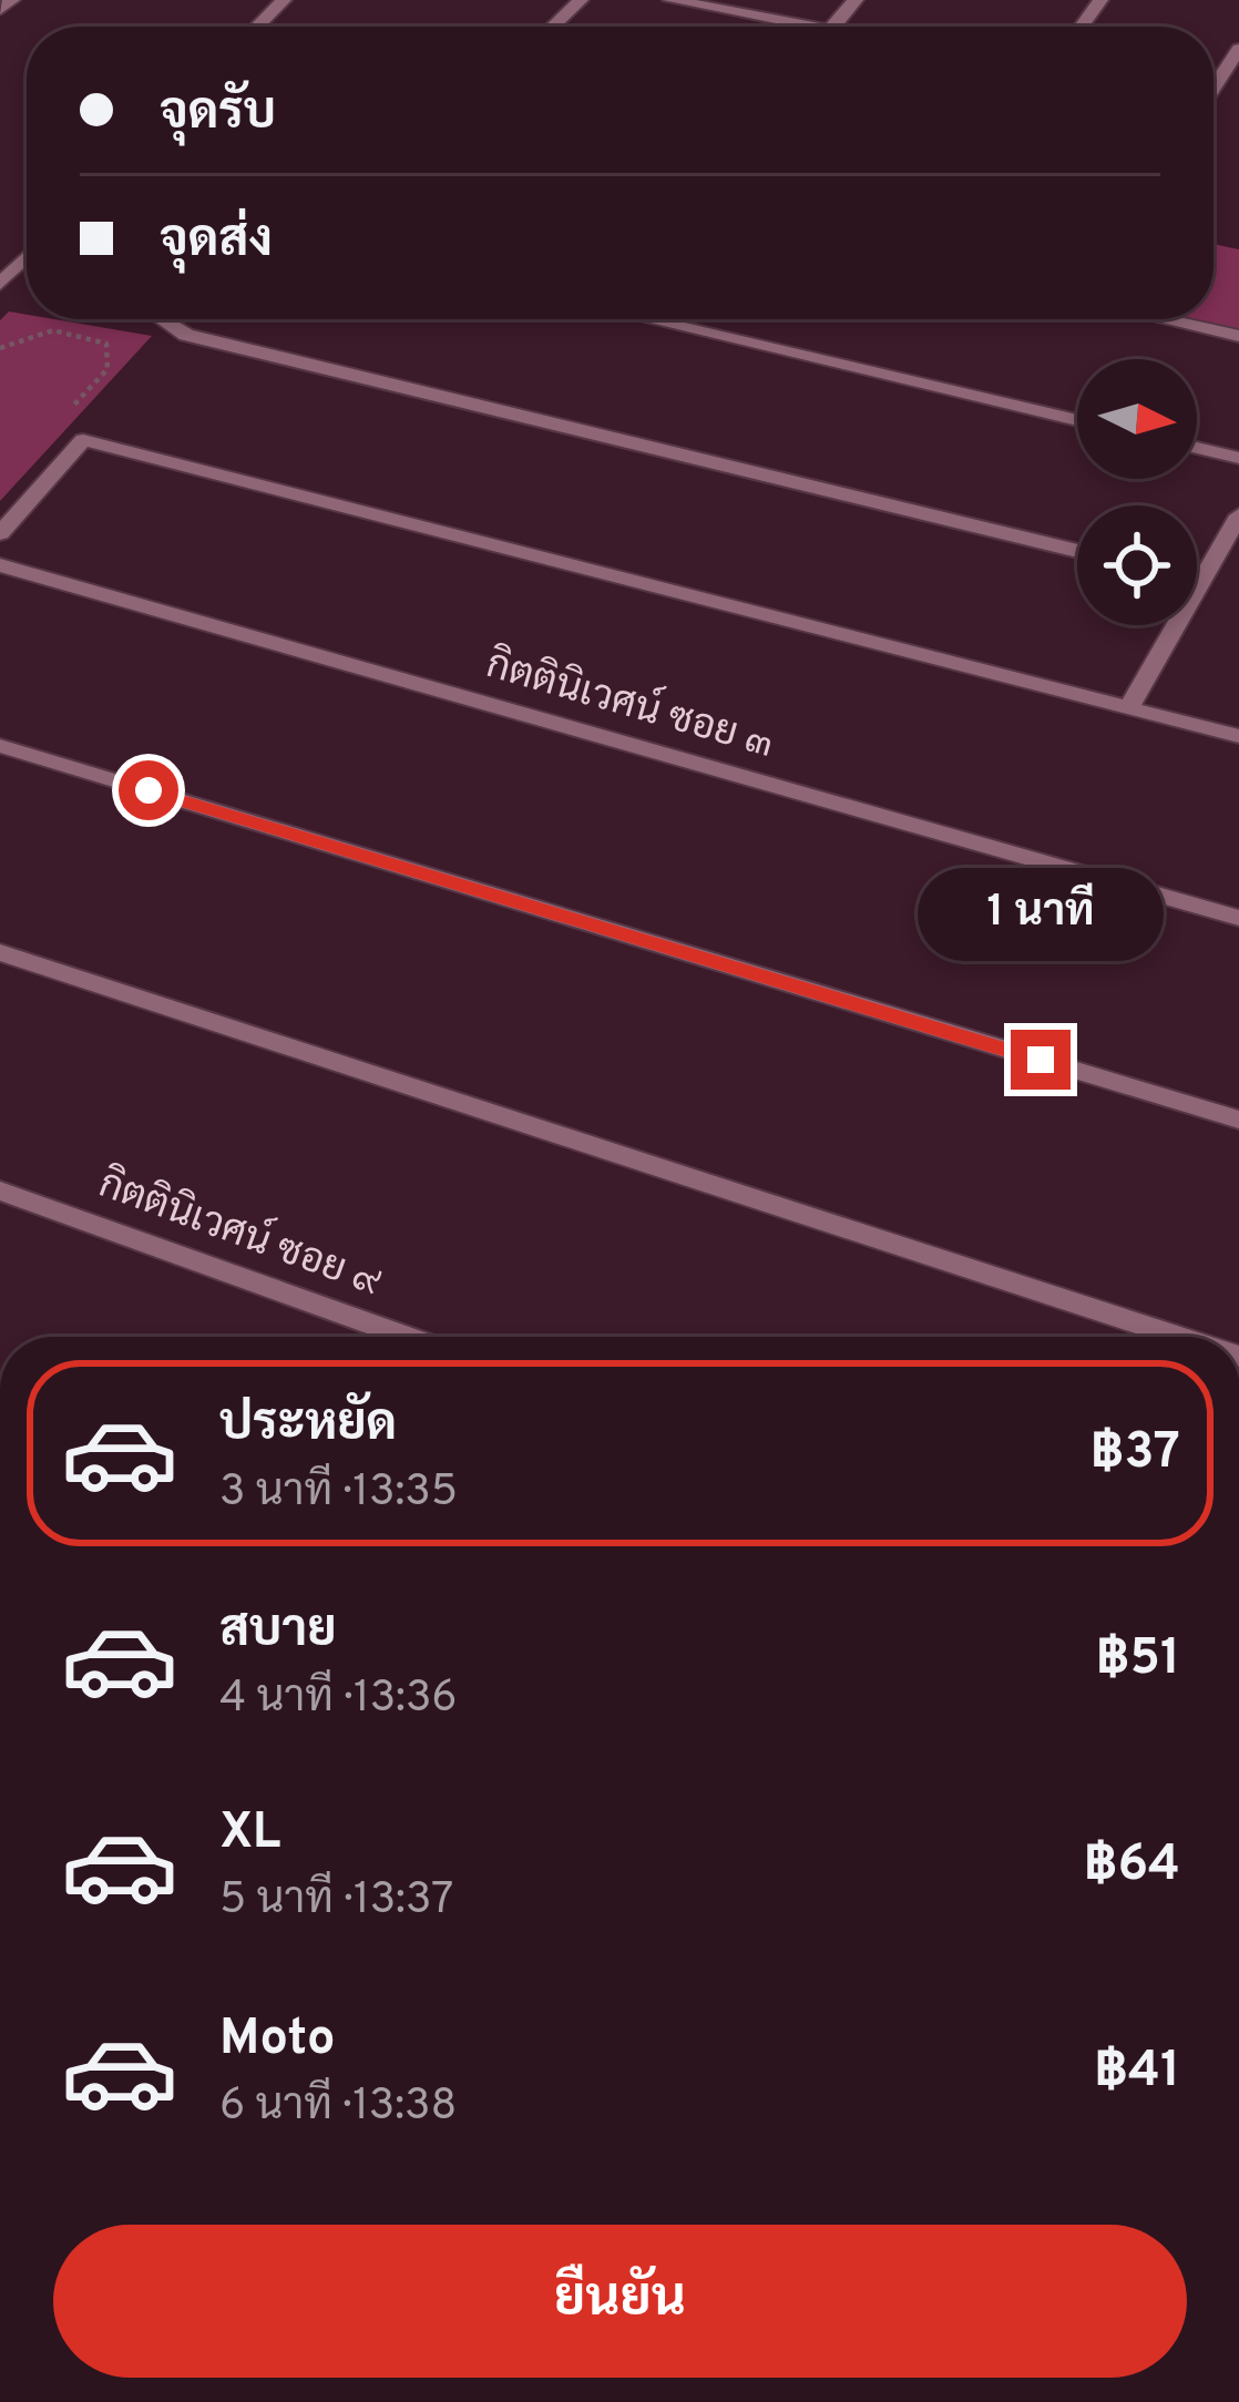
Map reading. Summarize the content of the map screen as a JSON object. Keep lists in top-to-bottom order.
{
  "streets": {
    "street": ["กิตตินิเวศน์ ซอย ๓", "กิตตินิเวศน์ ซอย ๙"]
  },
  "north": "right",
  "page": {
    "banner": ["จุดรับ", "จุดส่ง"],
    "bubble": "1 นาที",
    "list": [
      {
        "name": "ประหยัด",
        "note": "3 นาที · 13:35",
        "value": "฿37"
      },
      {
        "name": "สบาย",
        "note": "4 นาที · 13:36",
        "value": "฿51"
      },
      {
        "name": "XL",
        "note": "5 นาที · 13:37",
        "value": "฿64"
      },
      {
        "name": "Moto",
        "note": "6 นาที · 13:38",
        "value": "฿41"
      }
    ],
    "buttons": "ยืนยัน"
  }
}
